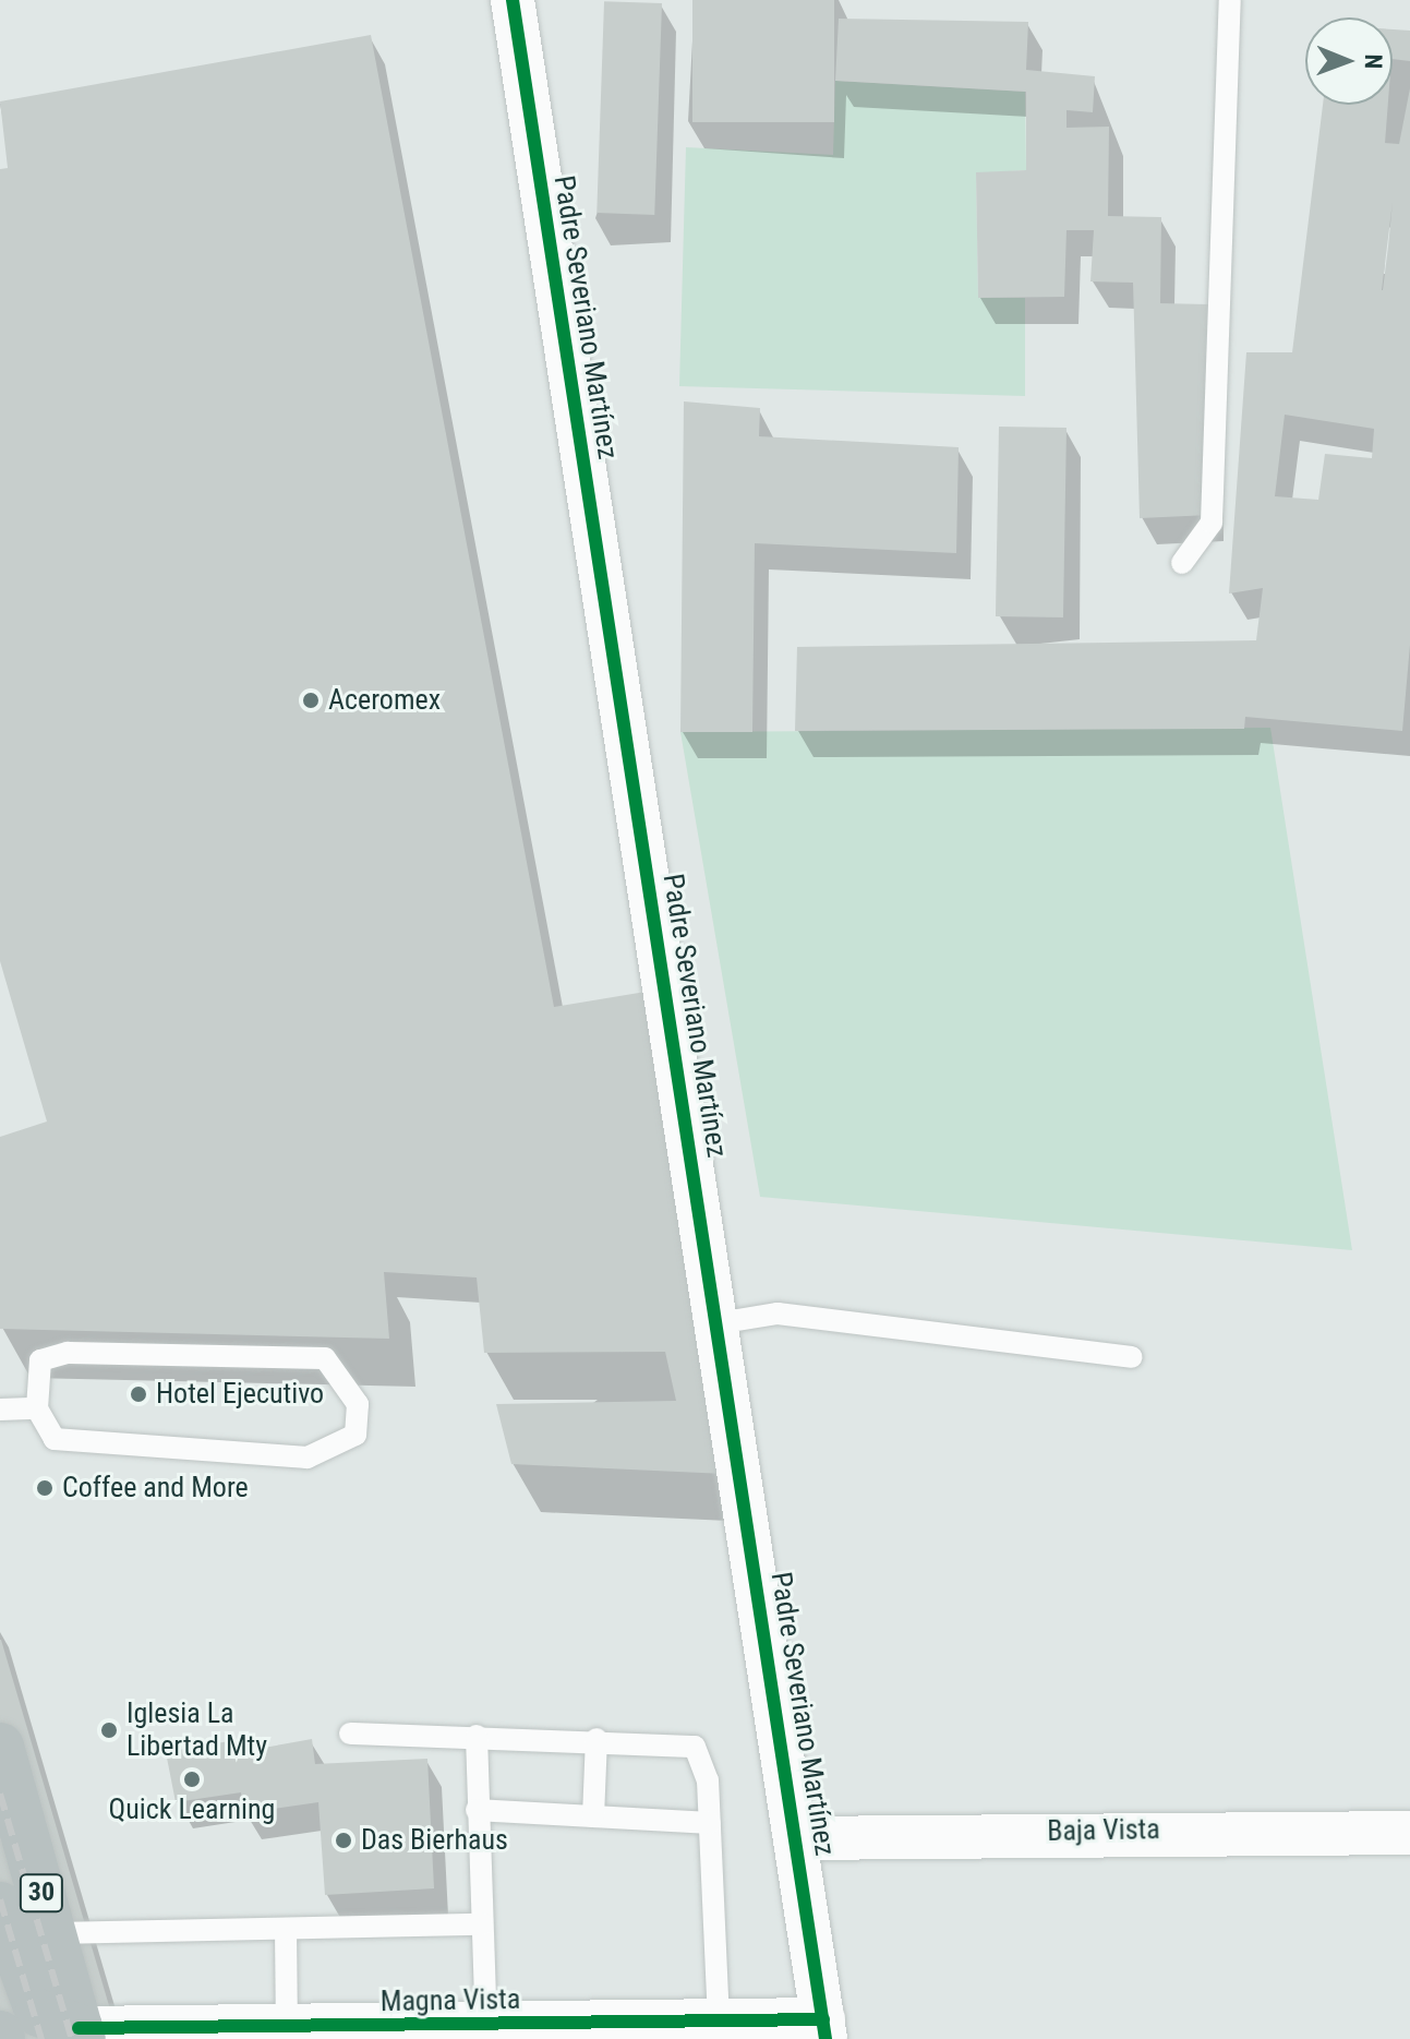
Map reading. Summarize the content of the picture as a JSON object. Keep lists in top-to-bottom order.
{
  "streets": {
    "highway": ["30"],
    "street": ["Padre Severiano Martínez", "Baja Vista", "Magna Vista"]
  },
  "crossings": [
    ["Padre Severiano Martínez", "Baja Vista"],
    ["Padre Severiano Martínez", "Magna Vista"],
    ["30", "Magna Vista"]
  ],
  "places": [
    "Aceromex",
    "Hotel Ejecutivo",
    "Coffee and More",
    "Iglesia La Libertad Mty",
    "Quick Learning",
    "Das Bierhaus"
  ],
  "north": "right"
}
